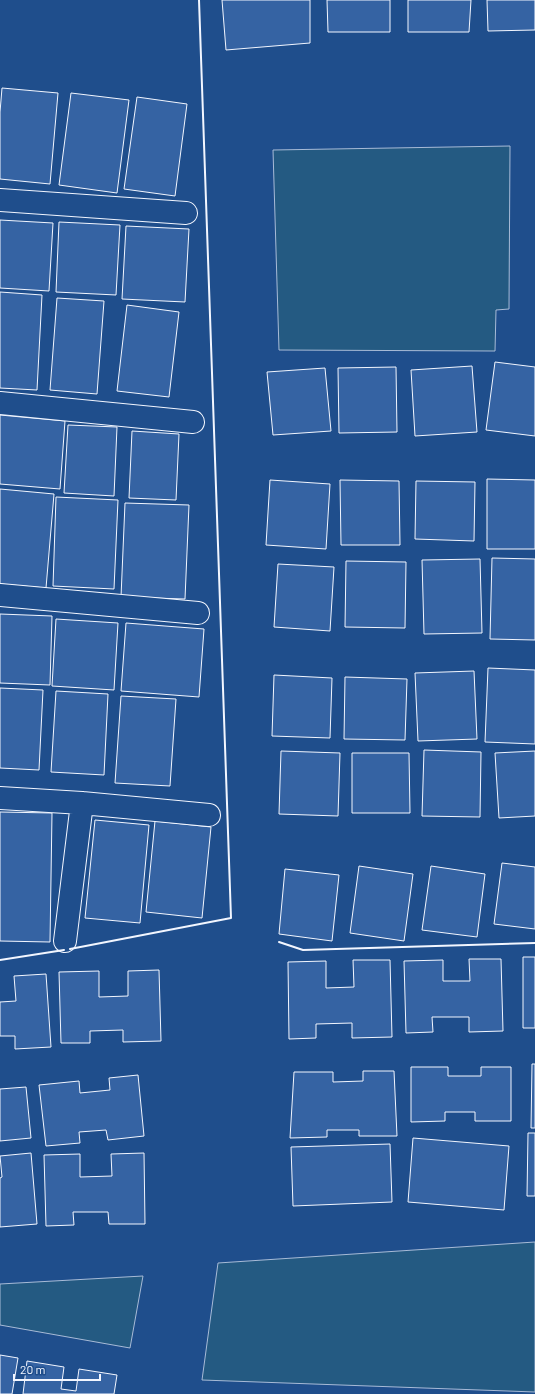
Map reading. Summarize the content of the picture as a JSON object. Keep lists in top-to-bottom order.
{
  "scale_bar": "20 m"
}
